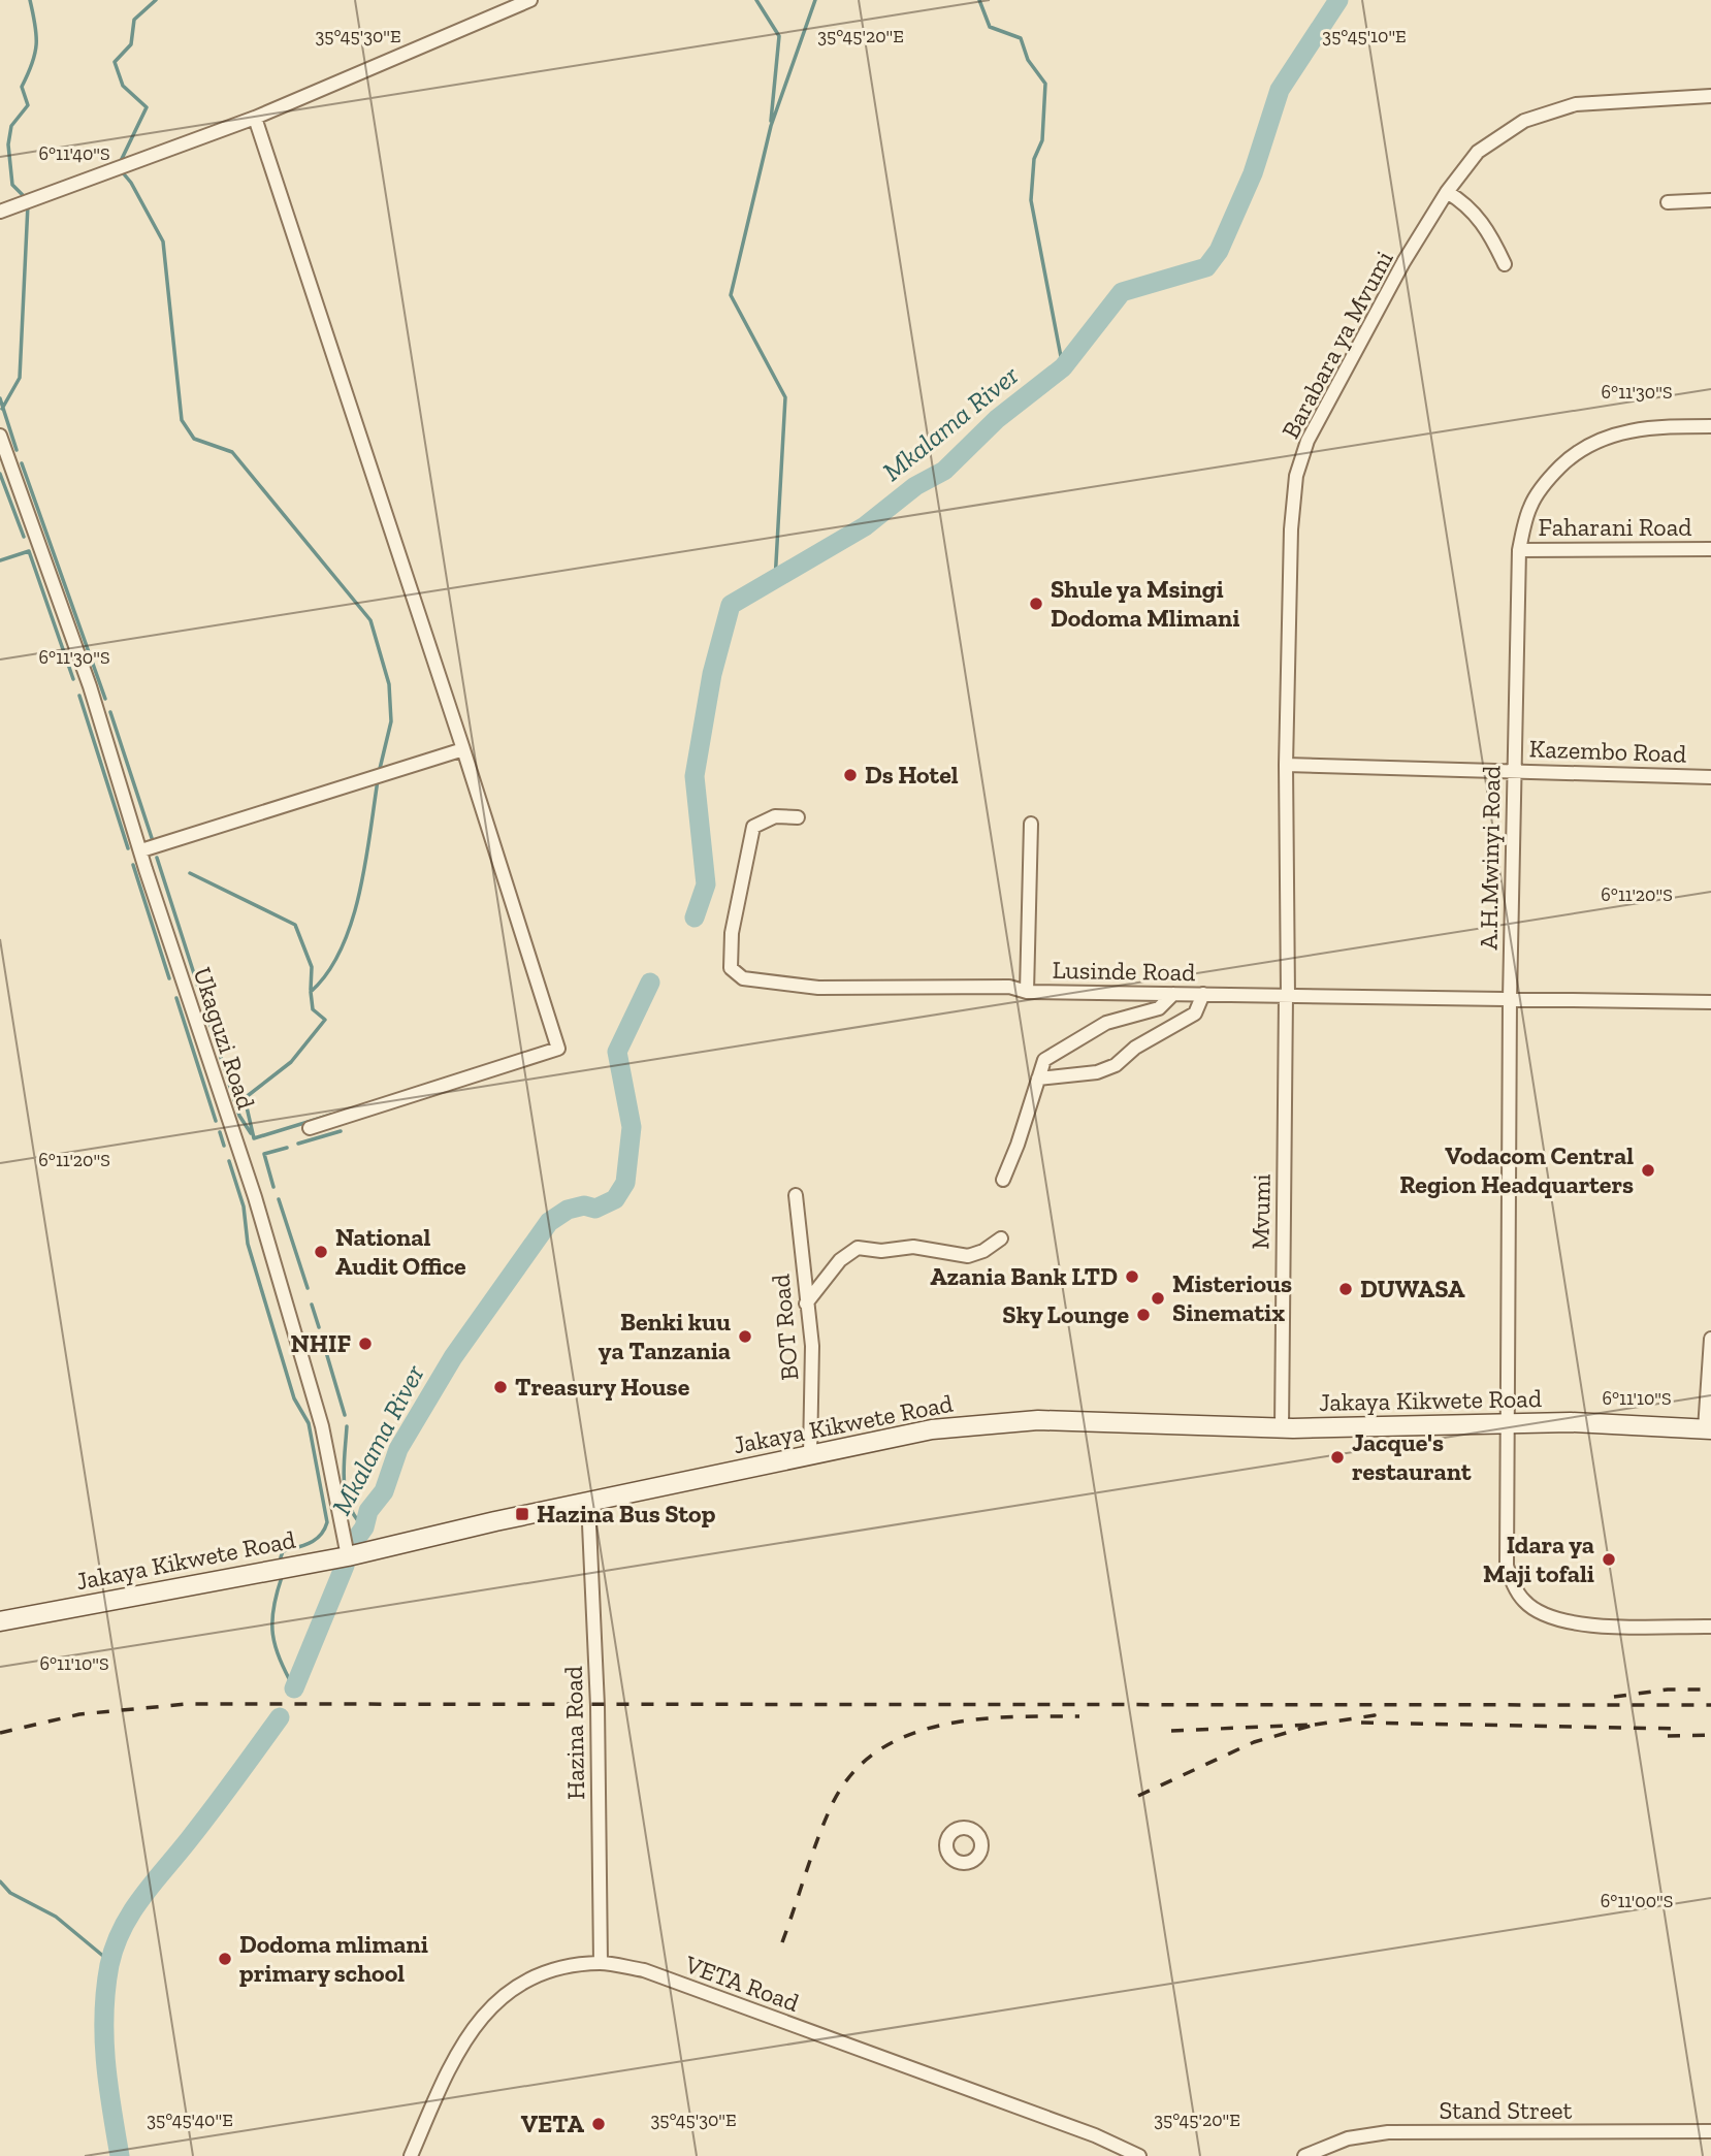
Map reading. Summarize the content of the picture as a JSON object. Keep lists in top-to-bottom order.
{
  "streets": {
    "main road": ["Jakaya Kikwete Road"],
    "street": [
      "Barabara ya Mvumi",
      "Faharani Road",
      "Kazembo Road",
      "A.H.Mwinyi Road",
      "Lusinde Road",
      "Ukaguzi Road",
      "Mvumi",
      "BOT Road",
      "Hazina Road",
      "VETA Road",
      "Stand Street"
    ]
  },
  "crossings": [
    ["Barabara ya Mvumi", "Kazembo Road"],
    ["Barabara ya Mvumi", "Lusinde Road"],
    ["Barabara ya Mvumi", "Mvumi"],
    ["Faharani Road", "A.H.Mwinyi Road"],
    ["Kazembo Road", "A.H.Mwinyi Road"],
    ["A.H.Mwinyi Road", "Lusinde Road"],
    ["A.H.Mwinyi Road", "Jakaya Kikwete Road"],
    ["Lusinde Road", "Mvumi"],
    ["Ukaguzi Road", "Jakaya Kikwete Road"],
    ["Mvumi", "Jakaya Kikwete Road"],
    ["BOT Road", "Jakaya Kikwete Road"],
    ["Jakaya Kikwete Road", "Hazina Road"],
    ["Hazina Road", "VETA Road"]
  ],
  "water": ["Mkalama River"],
  "places": {
    "other": [
      "Shule ya Msingi Dodoma Mlimani",
      "Ds Hotel",
      "Vodacom Central Region Headquarters",
      "National Audit Office",
      "Azania Bank LTD",
      "DUWASA",
      "Misterious Sinematix",
      "Sky Lounge",
      "Benki kuu ya Tanzania",
      "NHIF",
      "Treasury House",
      "Jacque's restaurant",
      "Idara ya Maji tofali",
      "Dodoma mlimani primary school",
      "VETA"
    ],
    "transit": ["Hazina Bus Stop"]
  },
  "coordinates": [
    "35°45'30\"E",
    "35°45'20\"E",
    "35°45'10\"E",
    "6°11'40\"S",
    "6°11'30\"S",
    "6°11'20\"S",
    "6°11'10\"S",
    "6°11'00\"S",
    "35°45'40\"E"
  ]
}
